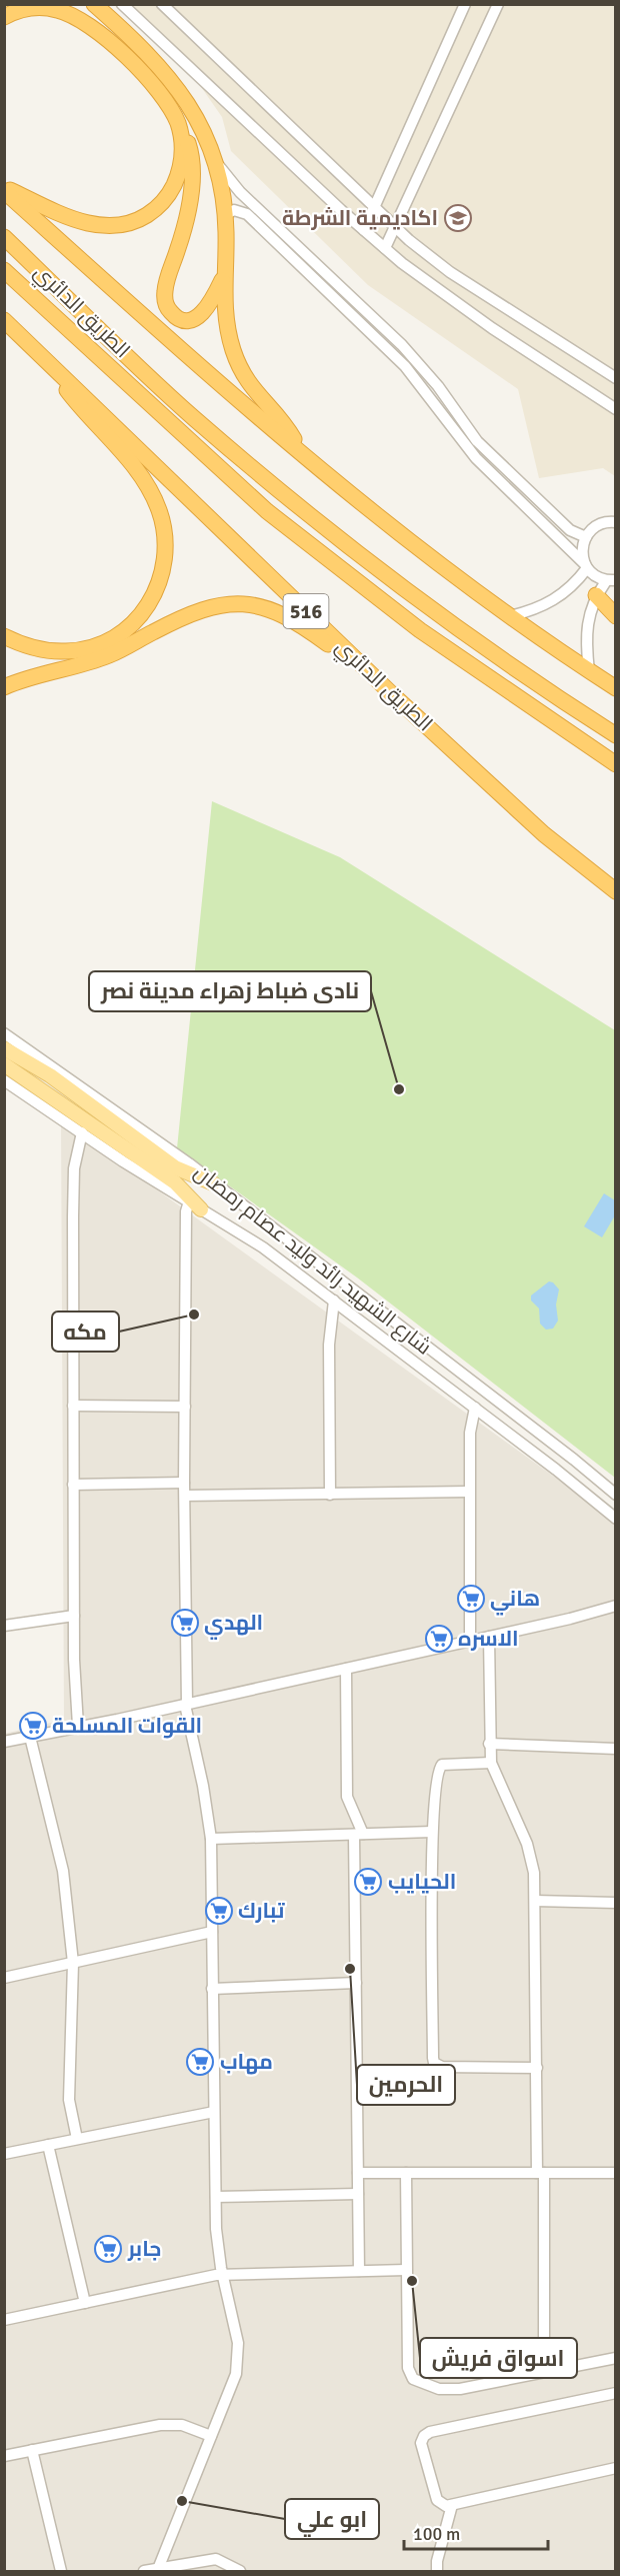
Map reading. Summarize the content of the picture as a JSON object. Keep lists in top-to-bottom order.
{
  "streets": {
    "highway": ["الطريق الدائري", "516"],
    "street": ["شارع الشهيد رائد وليد عصام رمضان"]
  },
  "crossings": [
    ["الطريق الدائري", "516"]
  ],
  "places": {
    "school or university": ["اكاديمية الشرطة"],
    "other": [
      "نادى ضباط زهراء مدينة نصر",
      "مكه",
      "الحرمين",
      "اسواق فريش",
      "ابو علي"
    ],
    "supermarket": [
      "هاني",
      "الهدي",
      "الاسره",
      "القوات المسلحة",
      "الحيايب",
      "تبارك",
      "مهاب",
      "جابر"
    ]
  },
  "scale_bar": "100 m"
}
